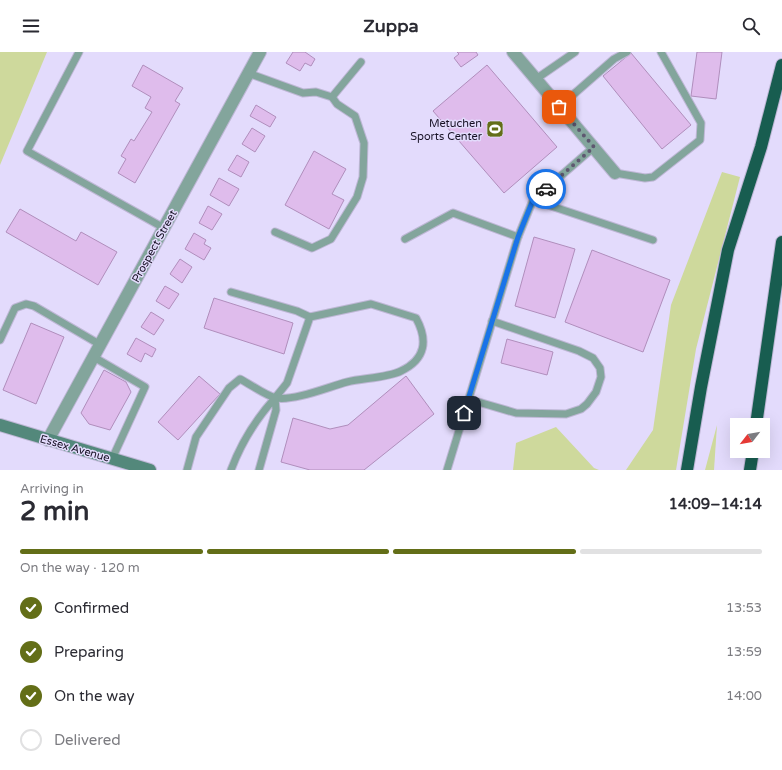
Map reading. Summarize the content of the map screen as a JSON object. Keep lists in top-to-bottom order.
{
  "streets": {
    "street": ["Prospect Street", "Essex Avenue"]
  },
  "crossings": [
    ["Prospect Street", "Essex Avenue"]
  ],
  "places": {
    "sports": ["Metuchen Sports Center"]
  },
  "north": "bottom left",
  "page": {
    "header": "Zuppa",
    "heading": ["2 min", "Arriving in", "14:09–14:14"],
    "bar": "On the way · 120 m",
    "list": [
      ["Confirmed", "13:53"],
      ["Preparing", "13:59"],
      ["On the way", "14:00"],
      "Delivered"
    ]
  }
}
